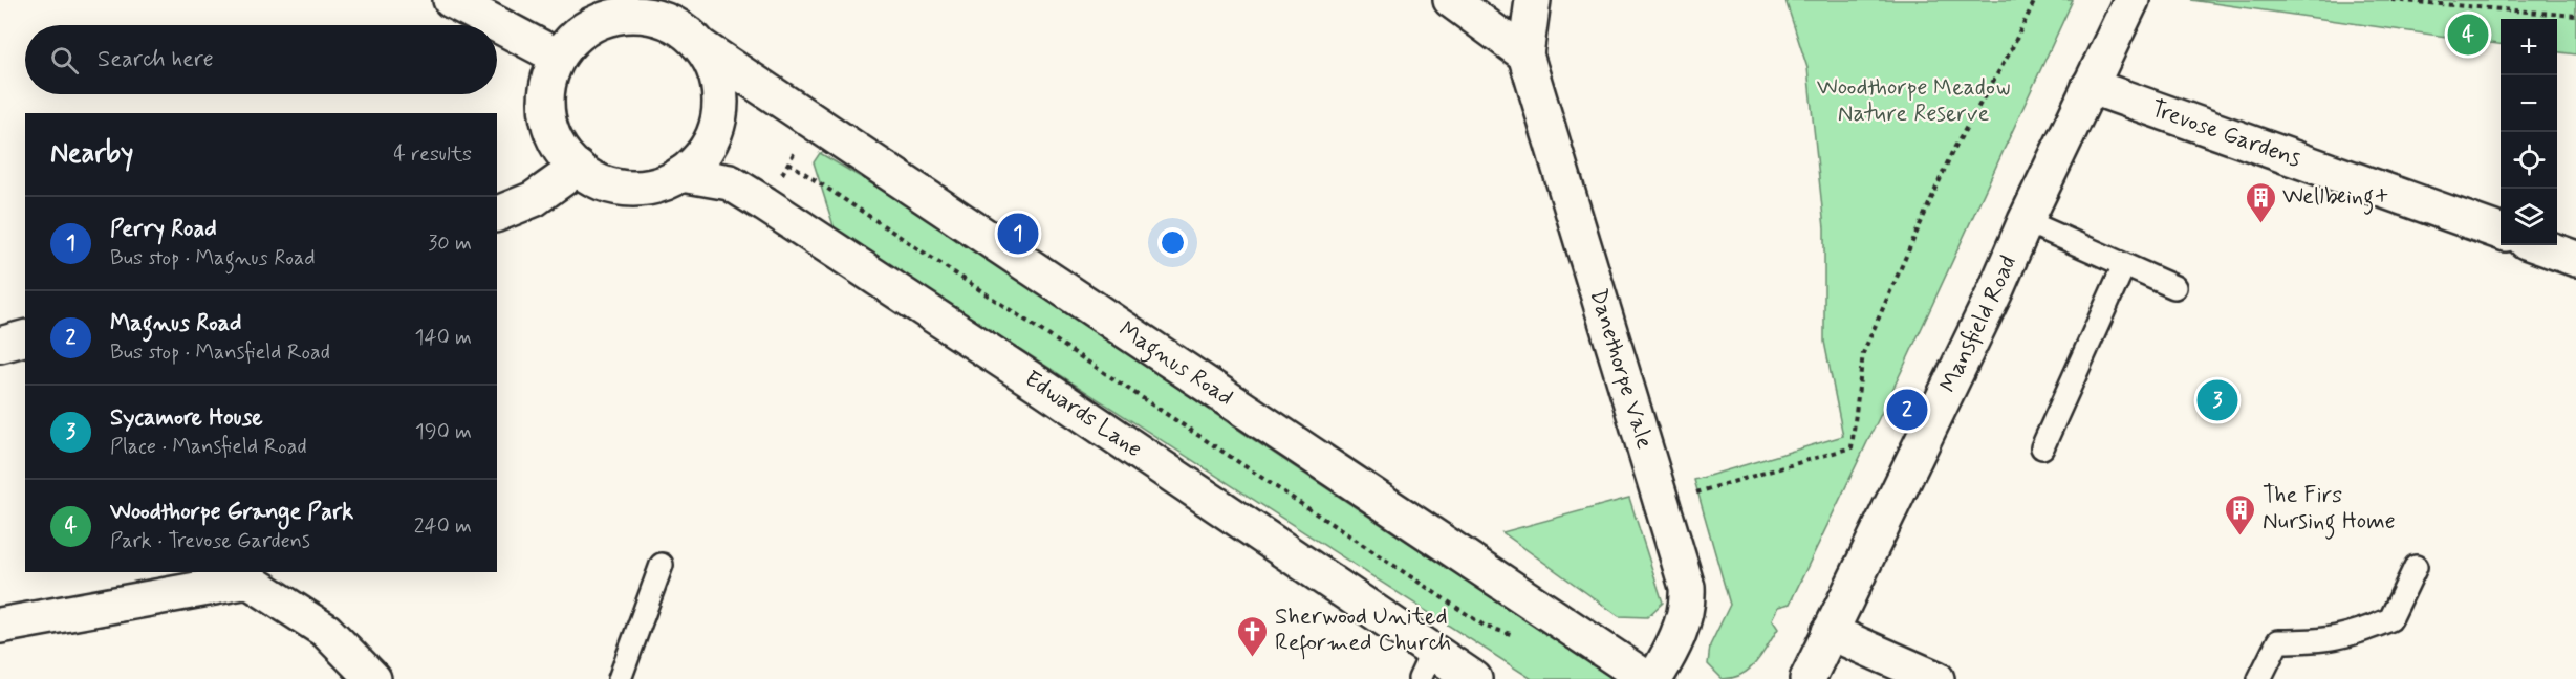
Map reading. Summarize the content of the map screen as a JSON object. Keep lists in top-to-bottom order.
{
  "streets": {
    "main road": [
      "Trevose Gardens",
      "Mansfield Road",
      "Magnus Road",
      "Danethorpe Vale",
      "Edwards Lane"
    ]
  },
  "crossings": [
    ["Trevose Gardens", "Mansfield Road"],
    ["Magnus Road", "Edwards Lane"]
  ],
  "parks": ["Woodthorpe Meadow Nature Reserve"],
  "places": {
    "building": ["Wellbeing+", "The Firs Nursing Home"],
    "church": ["Sherwood United Reformed Church"]
  },
  "page": {
    "pins": [
      "4",
      "1",
      "3",
      "2"
    ],
    "map_buttons": ["+", "−"],
    "search": "Search here",
    "heading": ["Nearby", "4 results"],
    "list": [
      {
        "mark": "1",
        "name": "Perry Road",
        "note": "Bus stop · Magnus Road",
        "value": "30 m"
      },
      {
        "mark": "2",
        "name": "Magnus Road",
        "note": "Bus stop · Mansfield Road",
        "value": "140 m"
      },
      {
        "mark": "3",
        "name": "Sycamore House",
        "note": "Place · Mansfield Road",
        "value": "190 m"
      },
      {
        "mark": "4",
        "name": "Woodthorpe Grange Park",
        "note": "Park · Trevose Gardens",
        "value": "240 m"
      }
    ]
  }
}
